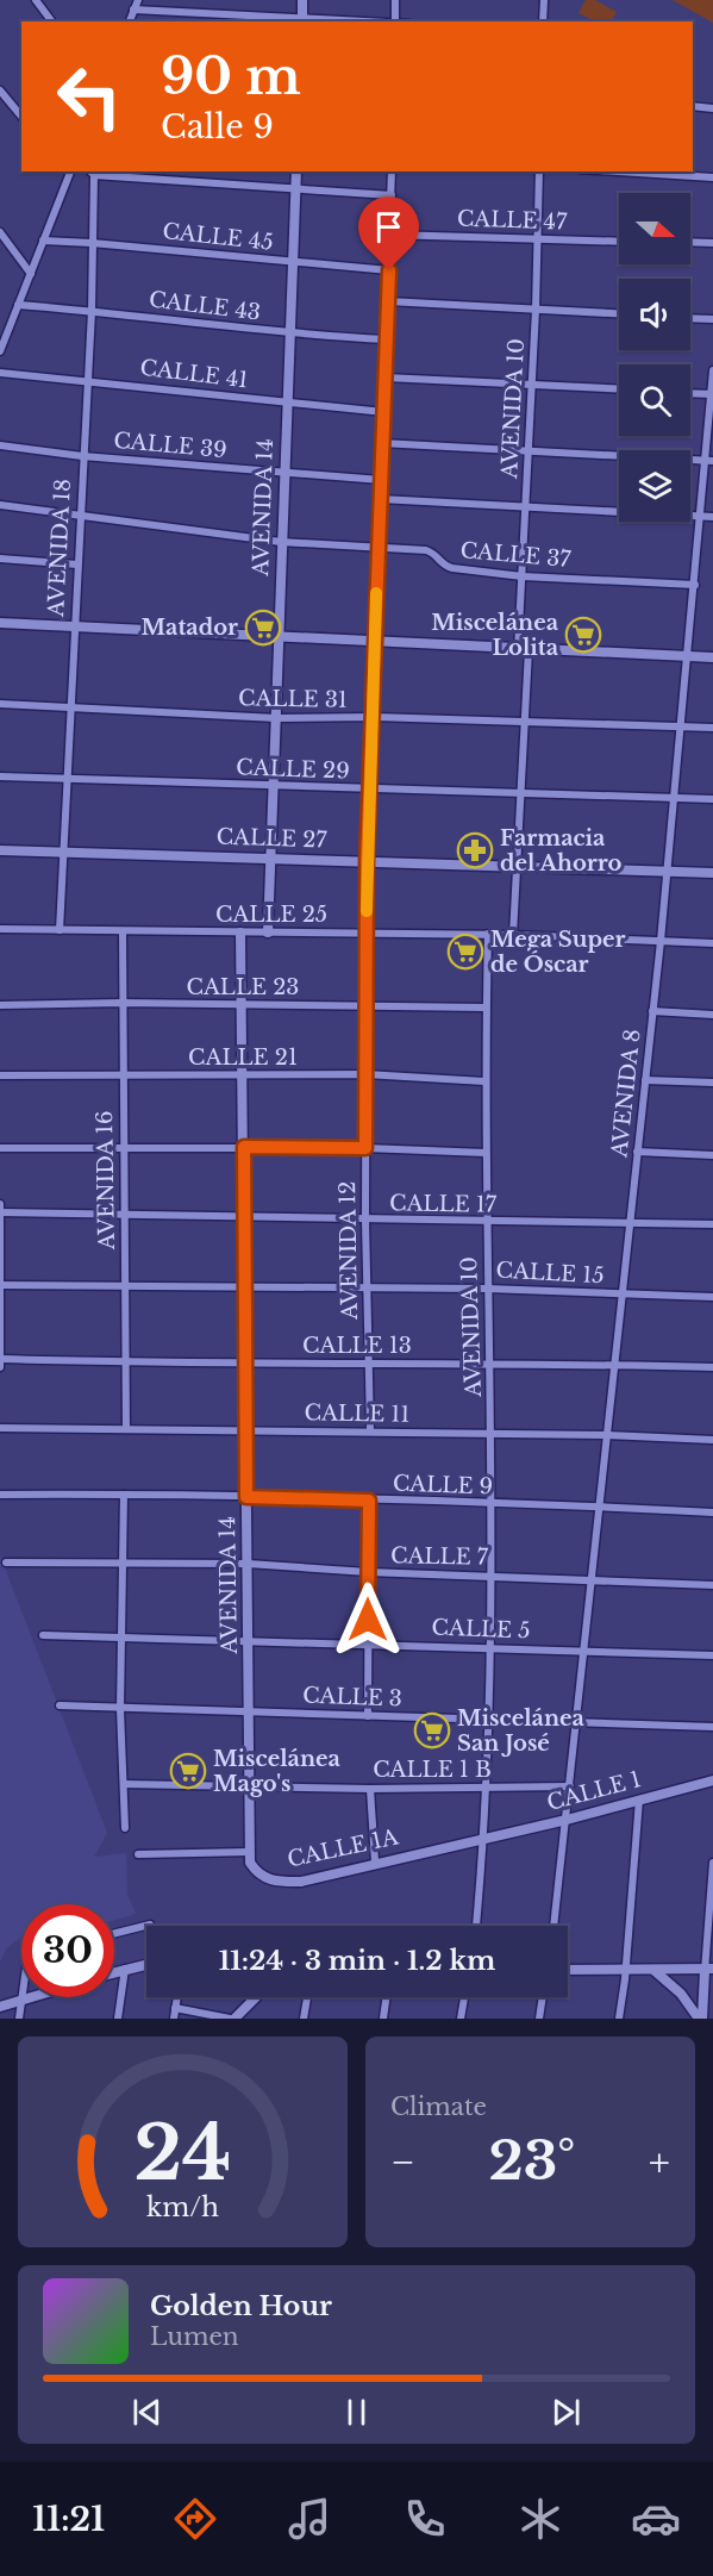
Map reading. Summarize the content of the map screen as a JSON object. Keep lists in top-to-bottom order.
{
  "streets": {
    "main road": [
      "AVENIDA 14",
      "CALLE 27",
      "CALLE 1",
      "CALLE 1A"
    ],
    "street": [
      "CALLE 47",
      "CALLE 45",
      "CALLE 43",
      "CALLE 41",
      "AVENIDA 10",
      "CALLE 39",
      "AVENIDA 18",
      "CALLE 37",
      "CALLE 31",
      "CALLE 29",
      "CALLE 25",
      "CALLE 23",
      "CALLE 21",
      "AVENIDA 8",
      "AVENIDA 16",
      "CALLE 17",
      "AVENIDA 12",
      "CALLE 15",
      "CALLE 13",
      "CALLE 11",
      "CALLE 9",
      "CALLE 7",
      "CALLE 5",
      "CALLE 3",
      "CALLE 1 B"
    ]
  },
  "crossings": [
    ["CALLE 47", "AVENIDA 10"],
    ["CALLE 47", "AVENIDA 12"],
    ["CALLE 45", "AVENIDA 14"],
    ["CALLE 45", "AVENIDA 18"],
    ["CALLE 45", "AVENIDA 12"],
    ["CALLE 43", "AVENIDA 14"],
    ["CALLE 43", "AVENIDA 18"],
    ["CALLE 43", "AVENIDA 12"],
    ["CALLE 41", "AVENIDA 14"],
    ["CALLE 41", "AVENIDA 18"],
    ["CALLE 41", "AVENIDA 12"],
    ["AVENIDA 10", "CALLE 37"],
    ["AVENIDA 10", "CALLE 31"],
    ["AVENIDA 10", "CALLE 29"],
    ["AVENIDA 10", "CALLE 27"],
    ["AVENIDA 10", "CALLE 25"],
    ["AVENIDA 10", "CALLE 23"],
    ["AVENIDA 10", "CALLE 21"],
    ["AVENIDA 10", "CALLE 17"],
    ["AVENIDA 10", "CALLE 15"],
    ["AVENIDA 10", "CALLE 13"],
    ["AVENIDA 10", "CALLE 11"],
    ["AVENIDA 10", "CALLE 9"],
    ["AVENIDA 10", "CALLE 7"],
    ["AVENIDA 10", "CALLE 5"],
    ["AVENIDA 10", "CALLE 3"],
    ["AVENIDA 10", "CALLE 1 B"],
    ["AVENIDA 10", "CALLE 1"],
    ["AVENIDA 10", "CALLE 1A"],
    ["CALLE 39", "AVENIDA 14"],
    ["CALLE 39", "AVENIDA 18"],
    ["CALLE 39", "AVENIDA 12"],
    ["AVENIDA 14", "CALLE 37"],
    ["AVENIDA 14", "CALLE 31"],
    ["AVENIDA 14", "CALLE 29"],
    ["AVENIDA 14", "CALLE 27"],
    ["AVENIDA 14", "CALLE 25"],
    ["AVENIDA 14", "CALLE 23"],
    ["AVENIDA 14", "CALLE 21"],
    ["AVENIDA 14", "CALLE 17"],
    ["AVENIDA 14", "CALLE 15"],
    ["AVENIDA 14", "CALLE 13"],
    ["AVENIDA 14", "CALLE 11"],
    ["AVENIDA 14", "CALLE 9"],
    ["AVENIDA 14", "CALLE 7"],
    ["AVENIDA 14", "CALLE 5"],
    ["AVENIDA 14", "CALLE 3"],
    ["AVENIDA 14", "CALLE 1 B"],
    ["AVENIDA 14", "CALLE 1A"],
    ["AVENIDA 18", "CALLE 37"],
    ["AVENIDA 18", "CALLE 31"],
    ["AVENIDA 18", "CALLE 29"],
    ["AVENIDA 18", "CALLE 27"],
    ["AVENIDA 18", "CALLE 25"],
    ["CALLE 37", "AVENIDA 8"],
    ["CALLE 37", "AVENIDA 12"],
    ["CALLE 31", "AVENIDA 8"],
    ["CALLE 31", "AVENIDA 12"],
    ["CALLE 29", "AVENIDA 8"],
    ["CALLE 29", "AVENIDA 12"],
    ["CALLE 27", "AVENIDA 8"],
    ["CALLE 27", "AVENIDA 12"],
    ["CALLE 25", "AVENIDA 8"],
    ["CALLE 25", "AVENIDA 16"],
    ["CALLE 25", "AVENIDA 12"],
    ["CALLE 23", "AVENIDA 16"],
    ["CALLE 23", "AVENIDA 12"],
    ["CALLE 21", "AVENIDA 16"],
    ["CALLE 21", "AVENIDA 12"],
    ["AVENIDA 8", "CALLE 17"],
    ["AVENIDA 8", "CALLE 15"],
    ["AVENIDA 8", "CALLE 13"],
    ["AVENIDA 8", "CALLE 11"],
    ["AVENIDA 8", "CALLE 9"],
    ["AVENIDA 8", "CALLE 7"],
    ["AVENIDA 8", "CALLE 5"],
    ["AVENIDA 8", "CALLE 3"],
    ["AVENIDA 8", "CALLE 1 B"],
    ["AVENIDA 8", "CALLE 1"],
    ["AVENIDA 16", "CALLE 17"],
    ["AVENIDA 16", "CALLE 15"],
    ["AVENIDA 16", "CALLE 13"],
    ["AVENIDA 16", "CALLE 11"],
    ["CALLE 17", "AVENIDA 12"],
    ["AVENIDA 12", "CALLE 15"],
    ["AVENIDA 12", "CALLE 13"],
    ["AVENIDA 12", "CALLE 11"],
    ["CALLE 1", "CALLE 1A"]
  ],
  "places": {
    "supermarket": [
      "Matador",
      "Miscelánea Lolita",
      "Mega Super de Óscar",
      "Miscelánea San José",
      "Miscelánea Mago's"
    ],
    "pharmacy": ["Farmacia del Ahorro"]
  },
  "north": "right",
  "page": {
    "turn": ["90 m", "Calle 9"],
    "limit": "30",
    "trip": "11:24 · 3 min · 1.2 km",
    "tile": "Climate",
    "heat": ["−", "23°", "+"],
    "song": ["Golden Hour", "Lumen"],
    "tabs": "11:21",
    "gauge": ["24", "km/h"]
  }
}
